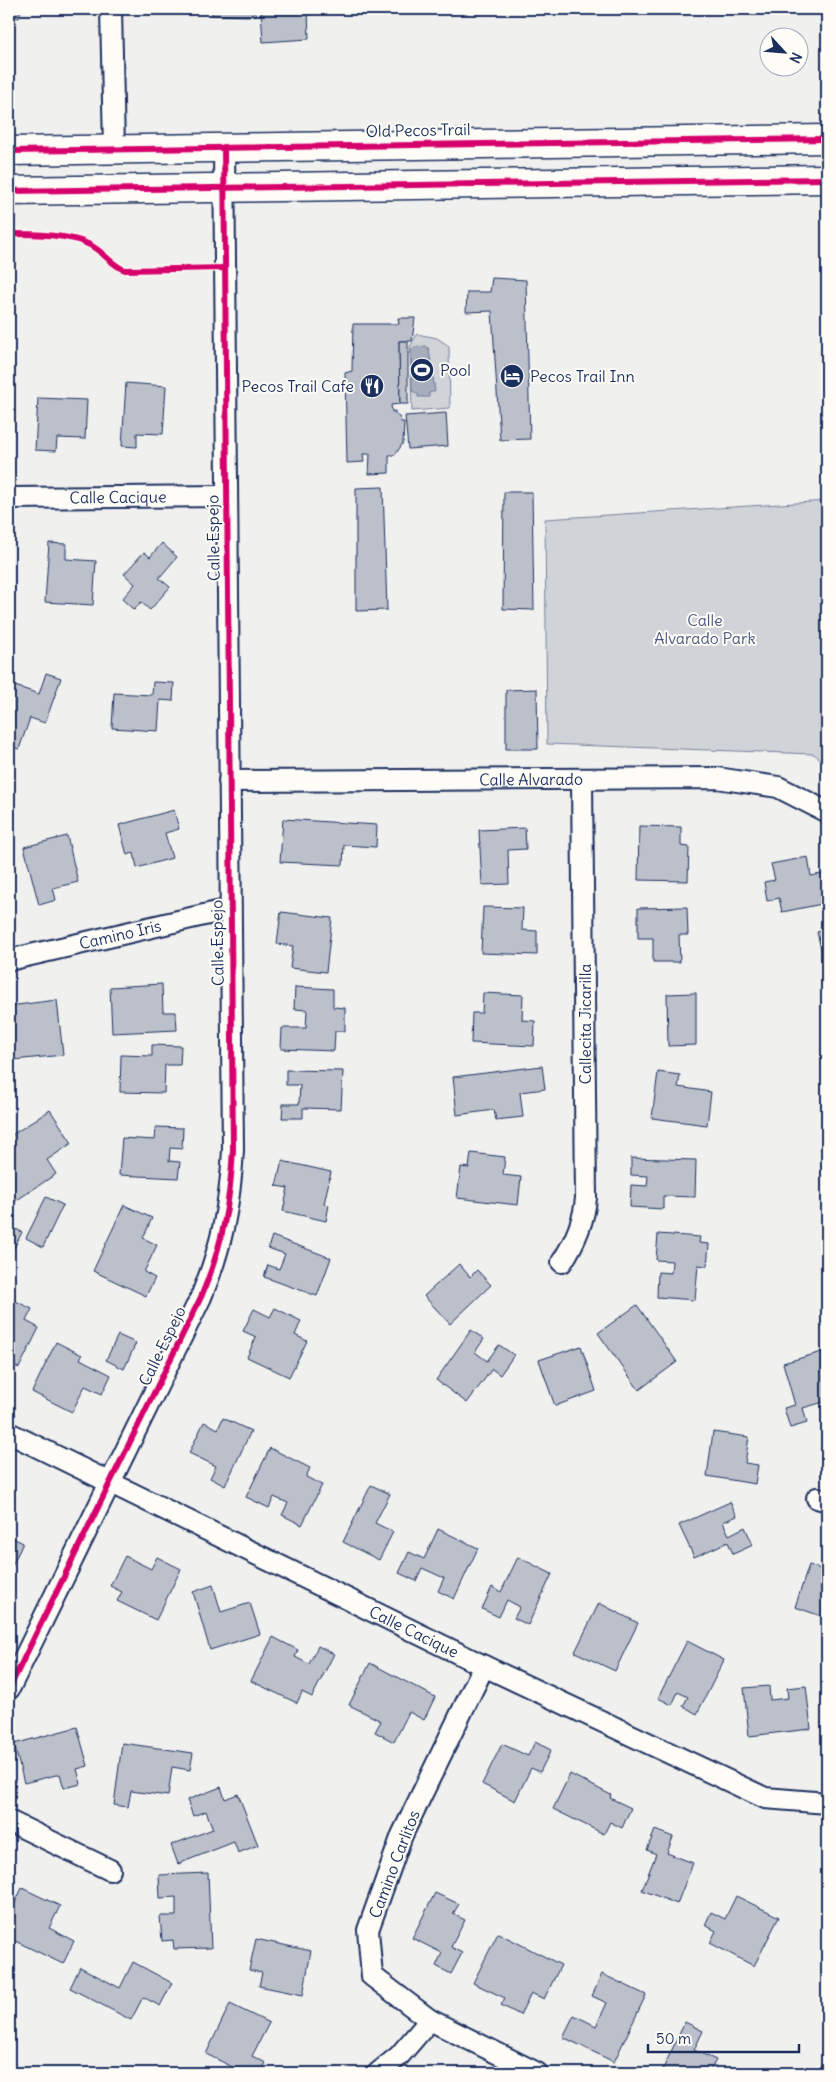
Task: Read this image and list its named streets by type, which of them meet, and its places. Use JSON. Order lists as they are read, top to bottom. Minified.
{"streets":{"main road":["Old Pecos Trail"],"street":["Calle Cacique","Calle Espejo","Calle Alvarado","Camino Iris","Callecita Jicarilla","Camino Carlitos"]},"crossings":[["Old Pecos Trail","Calle Espejo"],["Calle Cacique","Calle Espejo"],["Calle Cacique","Camino Carlitos"],["Calle Espejo","Calle Alvarado"],["Calle Espejo","Camino Iris"],["Calle Alvarado","Callecita Jicarilla"]],"parks":["Calle Alvarado Park"],"places":{"sports":["Pool"],"hotel":["Pecos Trail Inn"],"restaurant":["Pecos Trail Cafe"]},"scale_bar":"50 m","north":"bottom right"}
